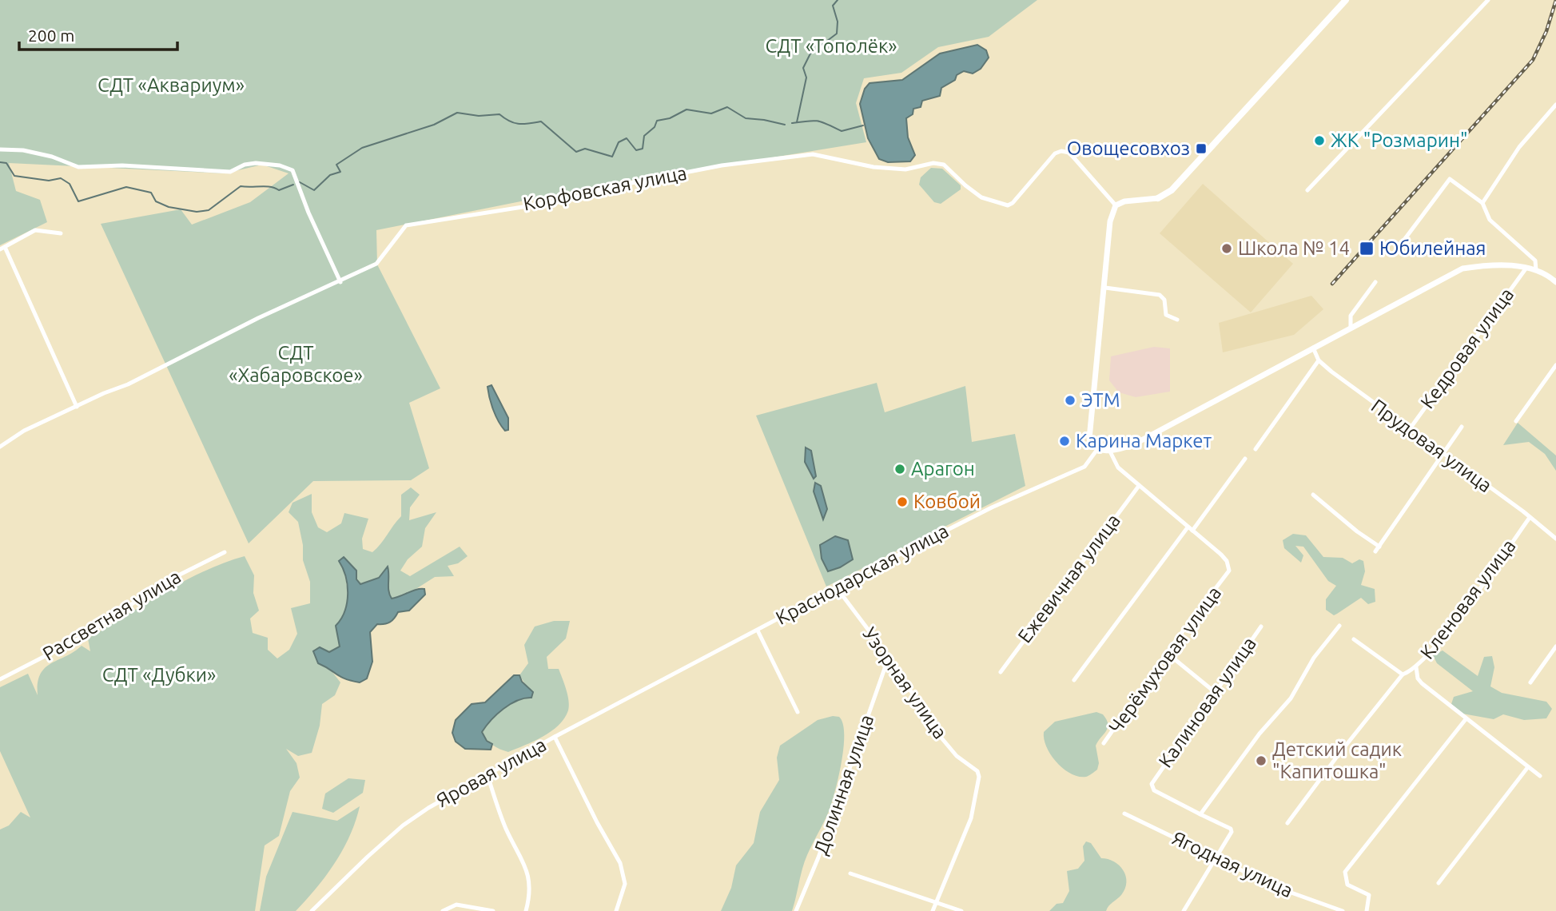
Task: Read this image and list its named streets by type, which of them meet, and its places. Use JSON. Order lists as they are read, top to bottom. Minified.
{"streets":{"street":["Корфовская улица","Кедровая улица","Прудовая улица","Краснодарская улица","Ежевичная улица","Кленовая улица","Рассветная улица","Черёмуховая улица","Узорная улица","Калиновая улица","Яровая улица","Долинная улица","Ягодная улица"]},"crossings":[["Кедровая улица","Прудовая улица"],["Прудовая улица","Кленовая улица"],["Краснодарская улица","Узорная улица"],["Краснодарская улица","Яровая улица"],["Узорная улица","Долинная улица"]],"parks":["СДТ «Тополёк»","СДТ «Аквариум»","СДТ «Хабаровское»","СДТ «Дубки»"],"places":{"other":["ЖК \"Розмарин\"","Школа № 14","ЭТМ","Карина Маркет","Арагон","Ковбой","Детский садик \"Капитошка\""],"transit":["Овощесовхоз","Юбилейная"]},"scale_bar":"200 m"}
